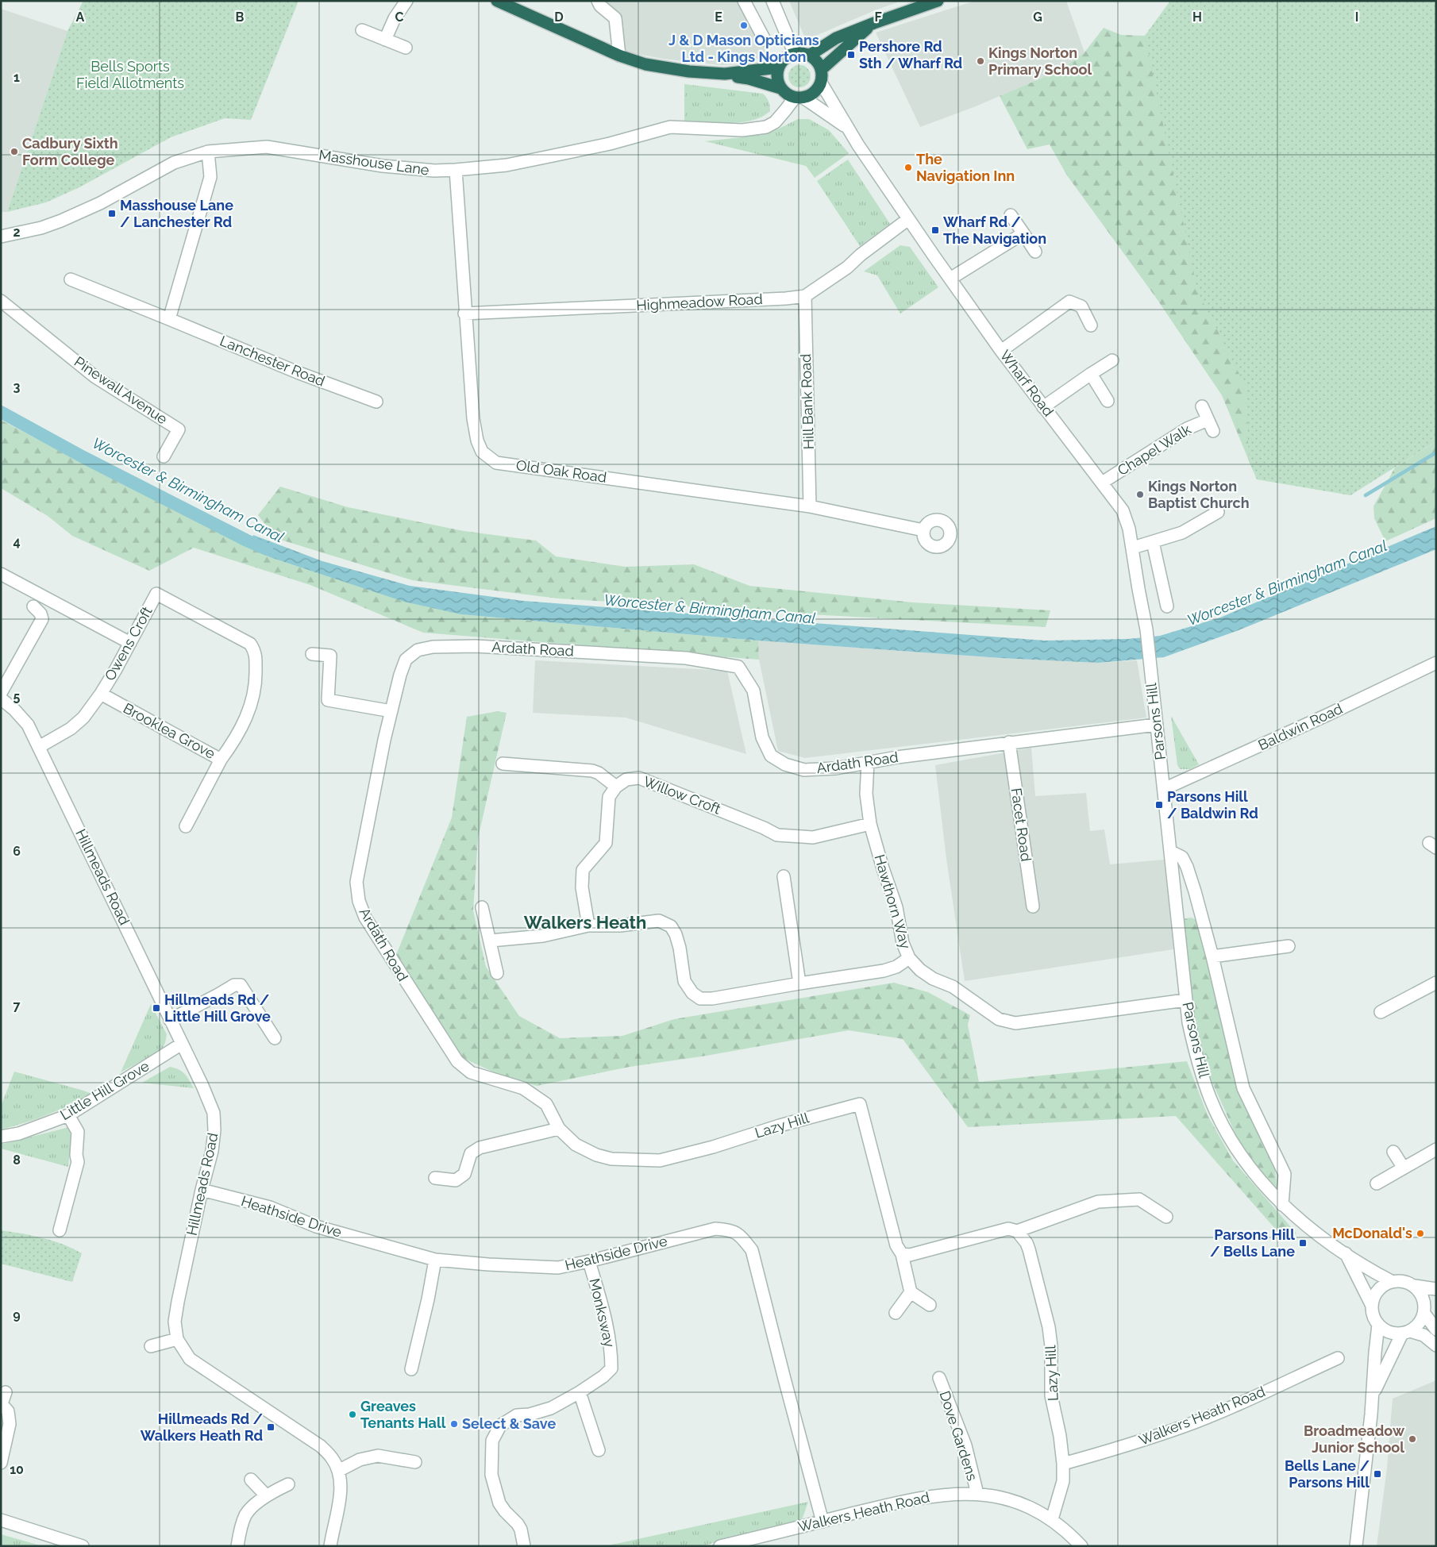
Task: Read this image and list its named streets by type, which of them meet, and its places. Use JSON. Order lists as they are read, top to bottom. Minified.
{"streets":{"street":["Masshouse Lane","Highmeadow Road","Lanchester Road","Wharf Road","Pinewall Avenue","Hill Bank Road","Chapel Walk","Old Oak Road","Owens Croft","Ardath Road","Parsons Hill","Baldwin Road","Brooklea Grove","Willow Croft","Facet Road","Hillmeads Road","Hawthorn Way","Little Hill Grove","Lazy Hill","Heathside Drive","Monksway","Walkers Heath Road","Dove Gardens"]},"crossings":[["Masshouse Lane","Wharf Road"],["Masshouse Lane","Old Oak Road"],["Highmeadow Road","Wharf Road"],["Highmeadow Road","Hill Bank Road"],["Highmeadow Road","Old Oak Road"],["Wharf Road","Chapel Walk"],["Wharf Road","Parsons Hill"],["Hill Bank Road","Old Oak Road"],["Owens Croft","Brooklea Grove"],["Owens Croft","Hillmeads Road"],["Ardath Road","Parsons Hill"],["Ardath Road","Facet Road"],["Ardath Road","Hawthorn Way"],["Ardath Road","Lazy Hill"],["Parsons Hill","Baldwin Road"],["Parsons Hill","Hawthorn Way"],["Willow Croft","Hawthorn Way"],["Hillmeads Road","Little Hill Grove"],["Hillmeads Road","Heathside Drive"],["Lazy Hill","Walkers Heath Road"],["Heathside Drive","Monksway"],["Heathside Drive","Walkers Heath Road"],["Walkers Heath Road","Dove Gardens"]],"districts":["Walkers Heath"],"water":["Worcester & Birmingham Canal"],"parks":["Bells Sports Field Allotments"],"places":{"other":["J & D Mason Opticians Ltd - Kings Norton","Kings Norton Primary School","Cadbury Sixth Form College","The Navigation Inn","Kings Norton Baptist Church","McDonald's","Greaves Tenants Hall","Select & Save","Broadmeadow Junior School"],"transit":["Pershore Rd Sth / Wharf Rd","Masshouse Lane / Lanchester Rd","Wharf Rd / The Navigation","Parsons Hill / Baldwin Rd","Hillmeads Rd / Little Hill Grove","Parsons Hill / Bells Lane","Hillmeads Rd / Walkers Heath Rd","Bells Lane / Parsons Hill"]},"grid":{"columns":["A","B","C","D","E","F","G","H","I"],"rows":["1","2","3","4","5","6","7","8","9","10"]}}
